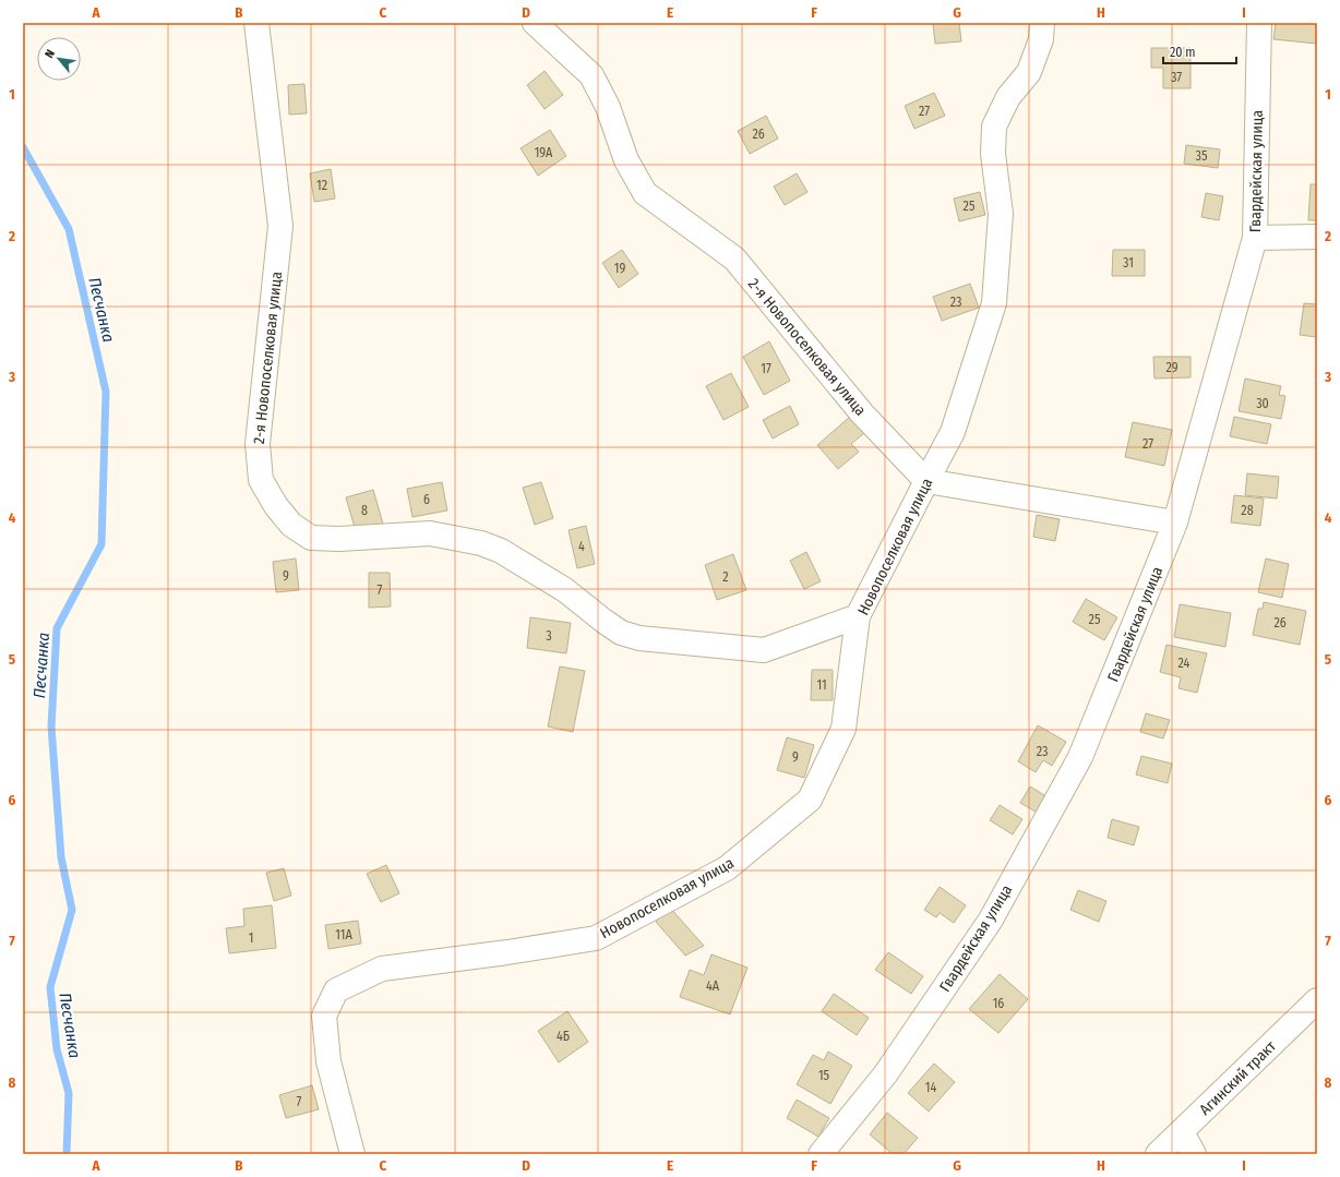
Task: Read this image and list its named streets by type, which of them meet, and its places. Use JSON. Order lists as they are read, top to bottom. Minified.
{"streets":{"main road":["Гвардейская улица","2-я Новопоселковая улица","Новопоселковая улица","Агинский тракт"]},"crossings":[["2-я Новопоселковая улица","Новопоселковая улица"]],"water":["Песчанка"],"house_numbers":["37","27","26","19А","35","12","25","31","19","23","29","17","30","27","6","8","28","4","9","2","7","25","26","3","24","11","23","9","11А","1","4А","16","4Б","15","14","7"],"scale_bar":"20 m","north":"top left","grid":{"columns":["A","B","C","D","E","F","G","H","I"],"rows":["1","2","3","4","5","6","7","8"]}}
